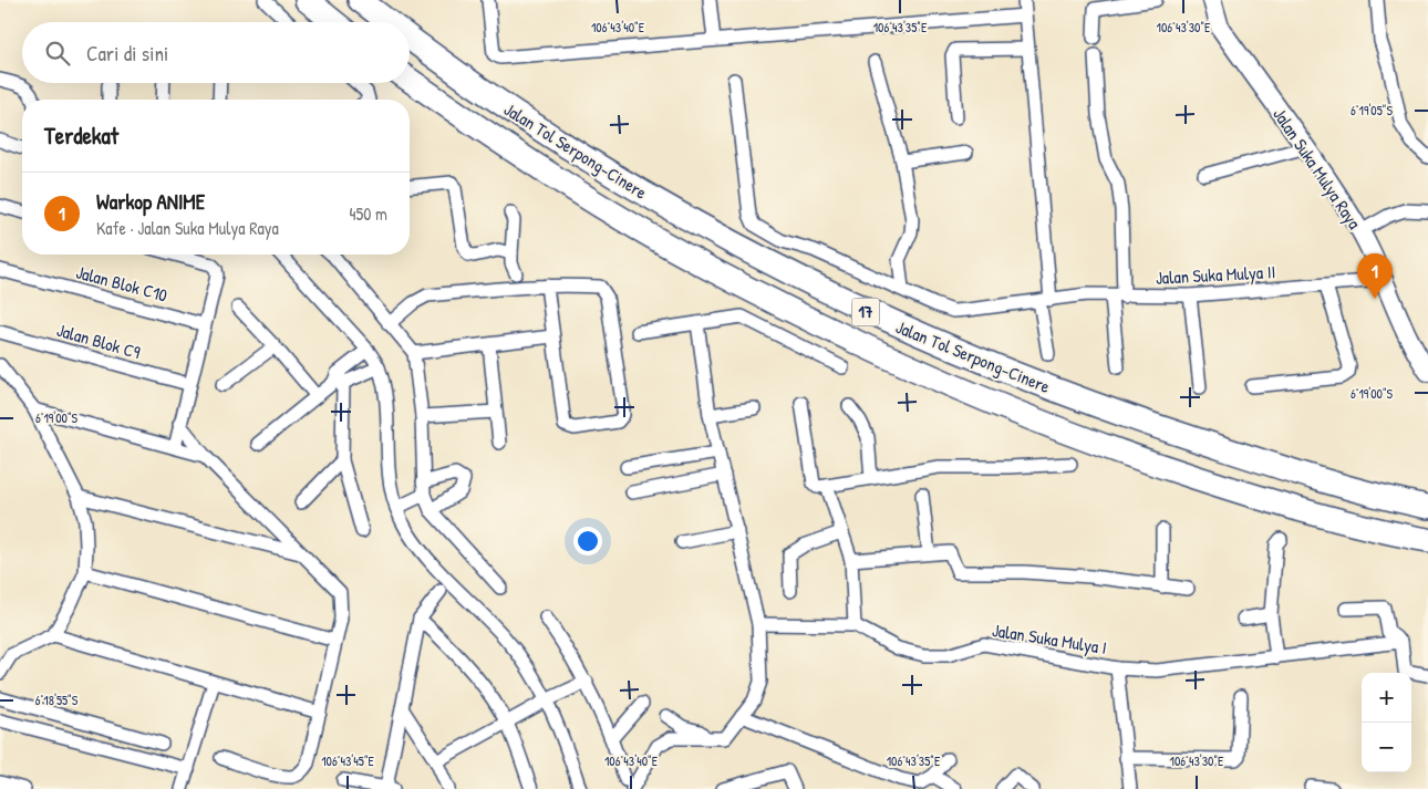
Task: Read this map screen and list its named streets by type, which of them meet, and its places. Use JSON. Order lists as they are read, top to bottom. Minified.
{"streets":{"highway":["Jalan Tol Serpong–Cinere","17"],"street":["Jalan Suka Mulya Raya","Jalan Suka Mulya II","Jalan Blok C10","Jalan Blok C9","Jalan Suka Mulya I"]},"crossings":[["Jalan Suka Mulya Raya","Jalan Suka Mulya II"]],"page":{"search":"Cari di sini","heading":"Terdekat","list":[{"mark":"1","name":"Warkop ANIME","note":"Kafe · Jalan Suka Mulya Raya","value":"450 m"}],"pins":"1","map_buttons":["+","−"]},"coordinates":["106°43'40\"E","106°43'35\"E","106°43'30\"E","6°19'05\"S","6°19'00\"S","6°18'55\"S","106°43'45\"E"]}
